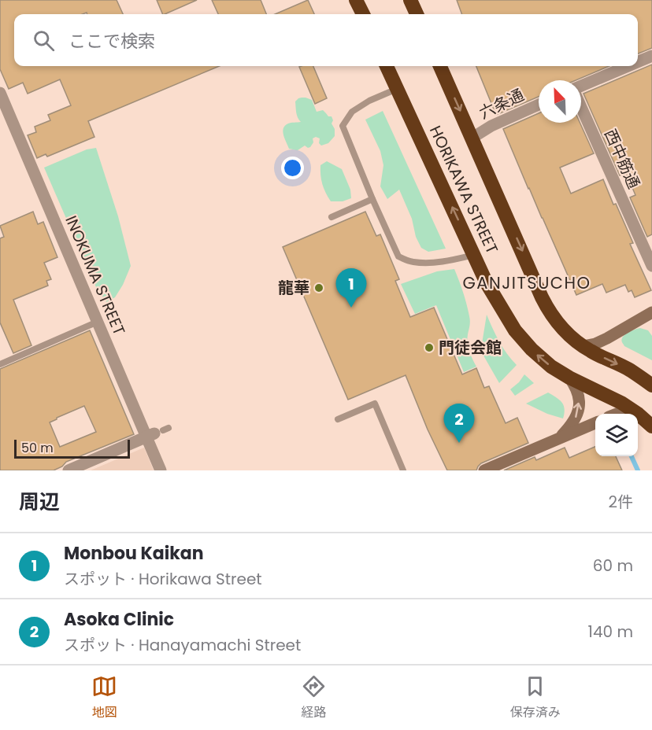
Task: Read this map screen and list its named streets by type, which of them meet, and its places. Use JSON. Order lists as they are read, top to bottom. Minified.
{"streets":{"highway":["HORIKAWA STREET"],"street":["六条通","西中筋通","INOKUMA STREET"]},"crossings":[["六条通","HORIKAWA STREET"]],"districts":["GANJITSUCHO"],"places":["龍華","門徒会館"],"scale_bar":"50 m","north":"top left","page":{"search":"ここで検索","pins":["1","2"],"scale":"50 m","heading":["周辺","2件"],"list":[{"mark":"1","name":"Monbou Kaikan","note":"スポット · Horikawa Street","value":"60 m"},{"mark":"2","name":"Asoka Clinic","note":"スポット · Hanayamachi Street","value":"140 m"}],"nav":["地図","経路","保存済み"]}}
